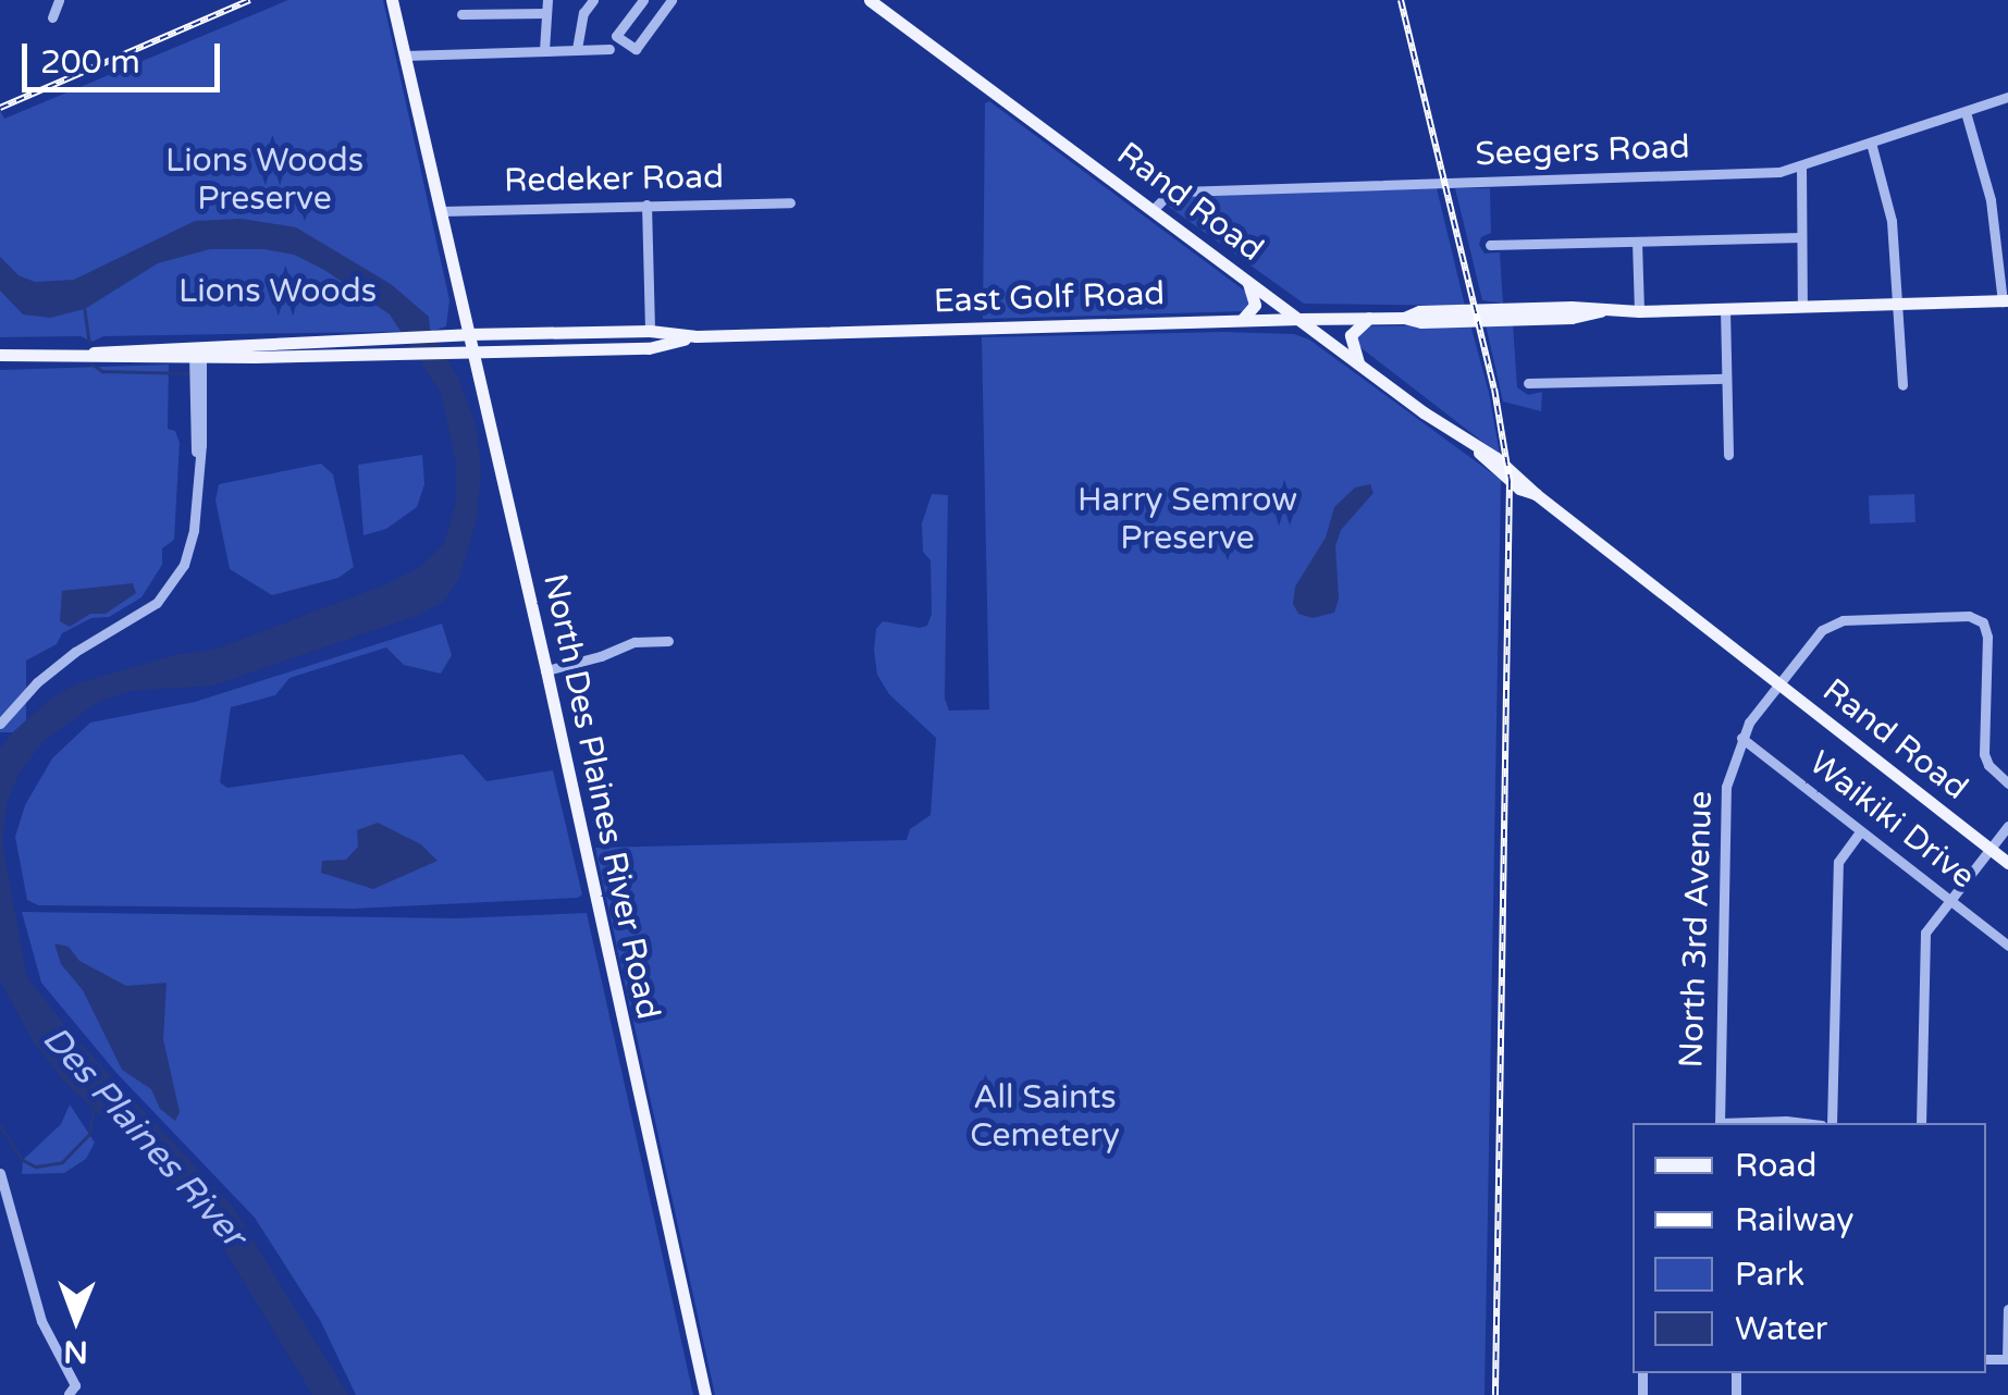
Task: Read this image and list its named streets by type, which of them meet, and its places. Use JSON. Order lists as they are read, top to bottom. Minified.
{"streets":{"main road":["Rand Road","East Golf Road","North Des Plaines River Road"],"street":["Seegers Road","Redeker Road","Waikiki Drive","North 3rd Avenue"]},"crossings":[["Seegers Road","Rand Road"],["Redeker Road","North Des Plaines River Road"],["Rand Road","East Golf Road"],["Rand Road","North 3rd Avenue"],["East Golf Road","North Des Plaines River Road"],["Waikiki Drive","North 3rd Avenue"]],"water":["Des Plaines River"],"parks":["Lions Woods Preserve","Lions Woods","Harry Semrow Preserve","All Saints Cemetery"],"legend":["Road","Railway","Park","Water"],"scale_bar":"200 m","north":"bottom"}
